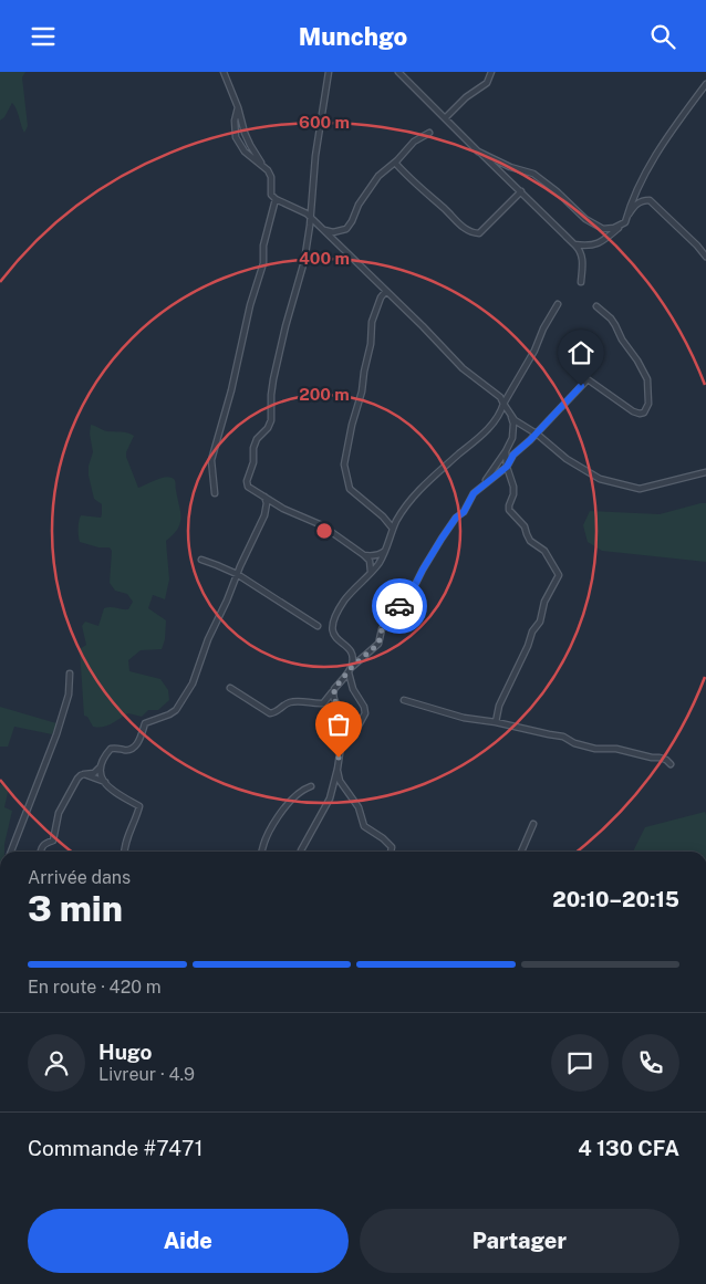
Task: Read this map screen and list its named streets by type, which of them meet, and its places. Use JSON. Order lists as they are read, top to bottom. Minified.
{"page":{"header":"Munchgo","heading":["3 min","Arrivée dans","20:10–20:15"],"panel":["Hugo","Livreur · 4.9","Commande #7471","4 130 CFA"],"bar":"En route · 420 m","buttons":["Aide","Partager"]},"rings":["600 m","400 m","200 m"]}
